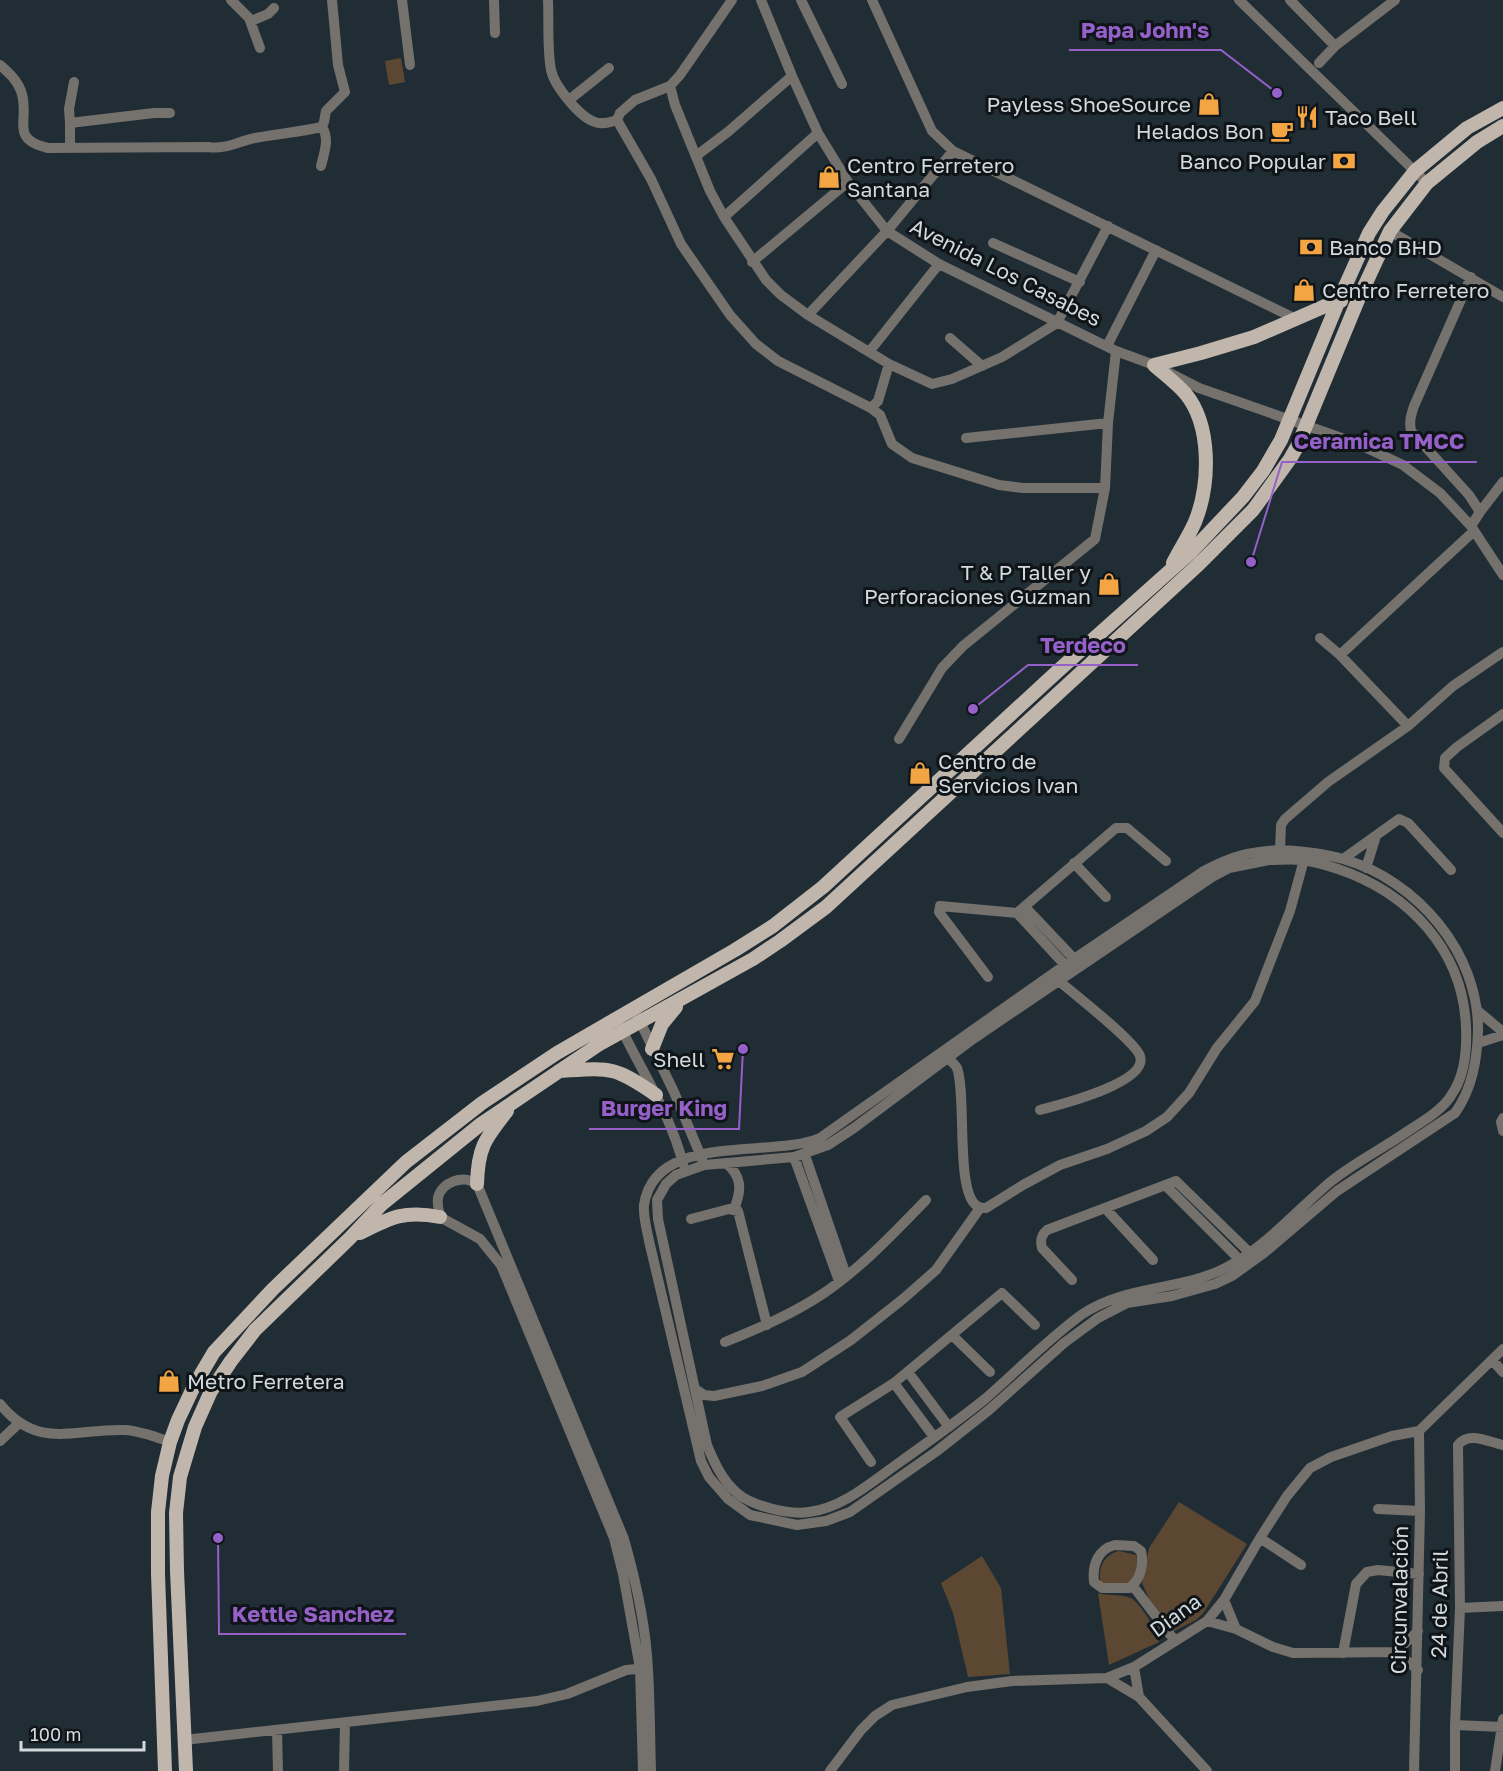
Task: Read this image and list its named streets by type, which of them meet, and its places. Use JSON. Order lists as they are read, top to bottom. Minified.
{"streets":{"street":["Avenida Los Casabes","Circunvalación","24 de Abril","Diana"]},"crossings":[["Circunvalación","Diana"]],"places":{"other":["Papa John's","Ceramica TMCC","Terdeco","Burger King","Kettle Sanchez"],"shop":["Payless ShoeSource","Centro Ferretero Santana","Centro Ferretero","T & P Taller y Perforaciones Guzman","Centro de Servicios Ivan","Metro Ferretera"],"restaurant":["Taco Bell"],"cafe":["Helados Bon"],"bank":["Banco Popular","Banco BHD"],"supermarket":["Shell"]},"scale_bar":"100 m"}
